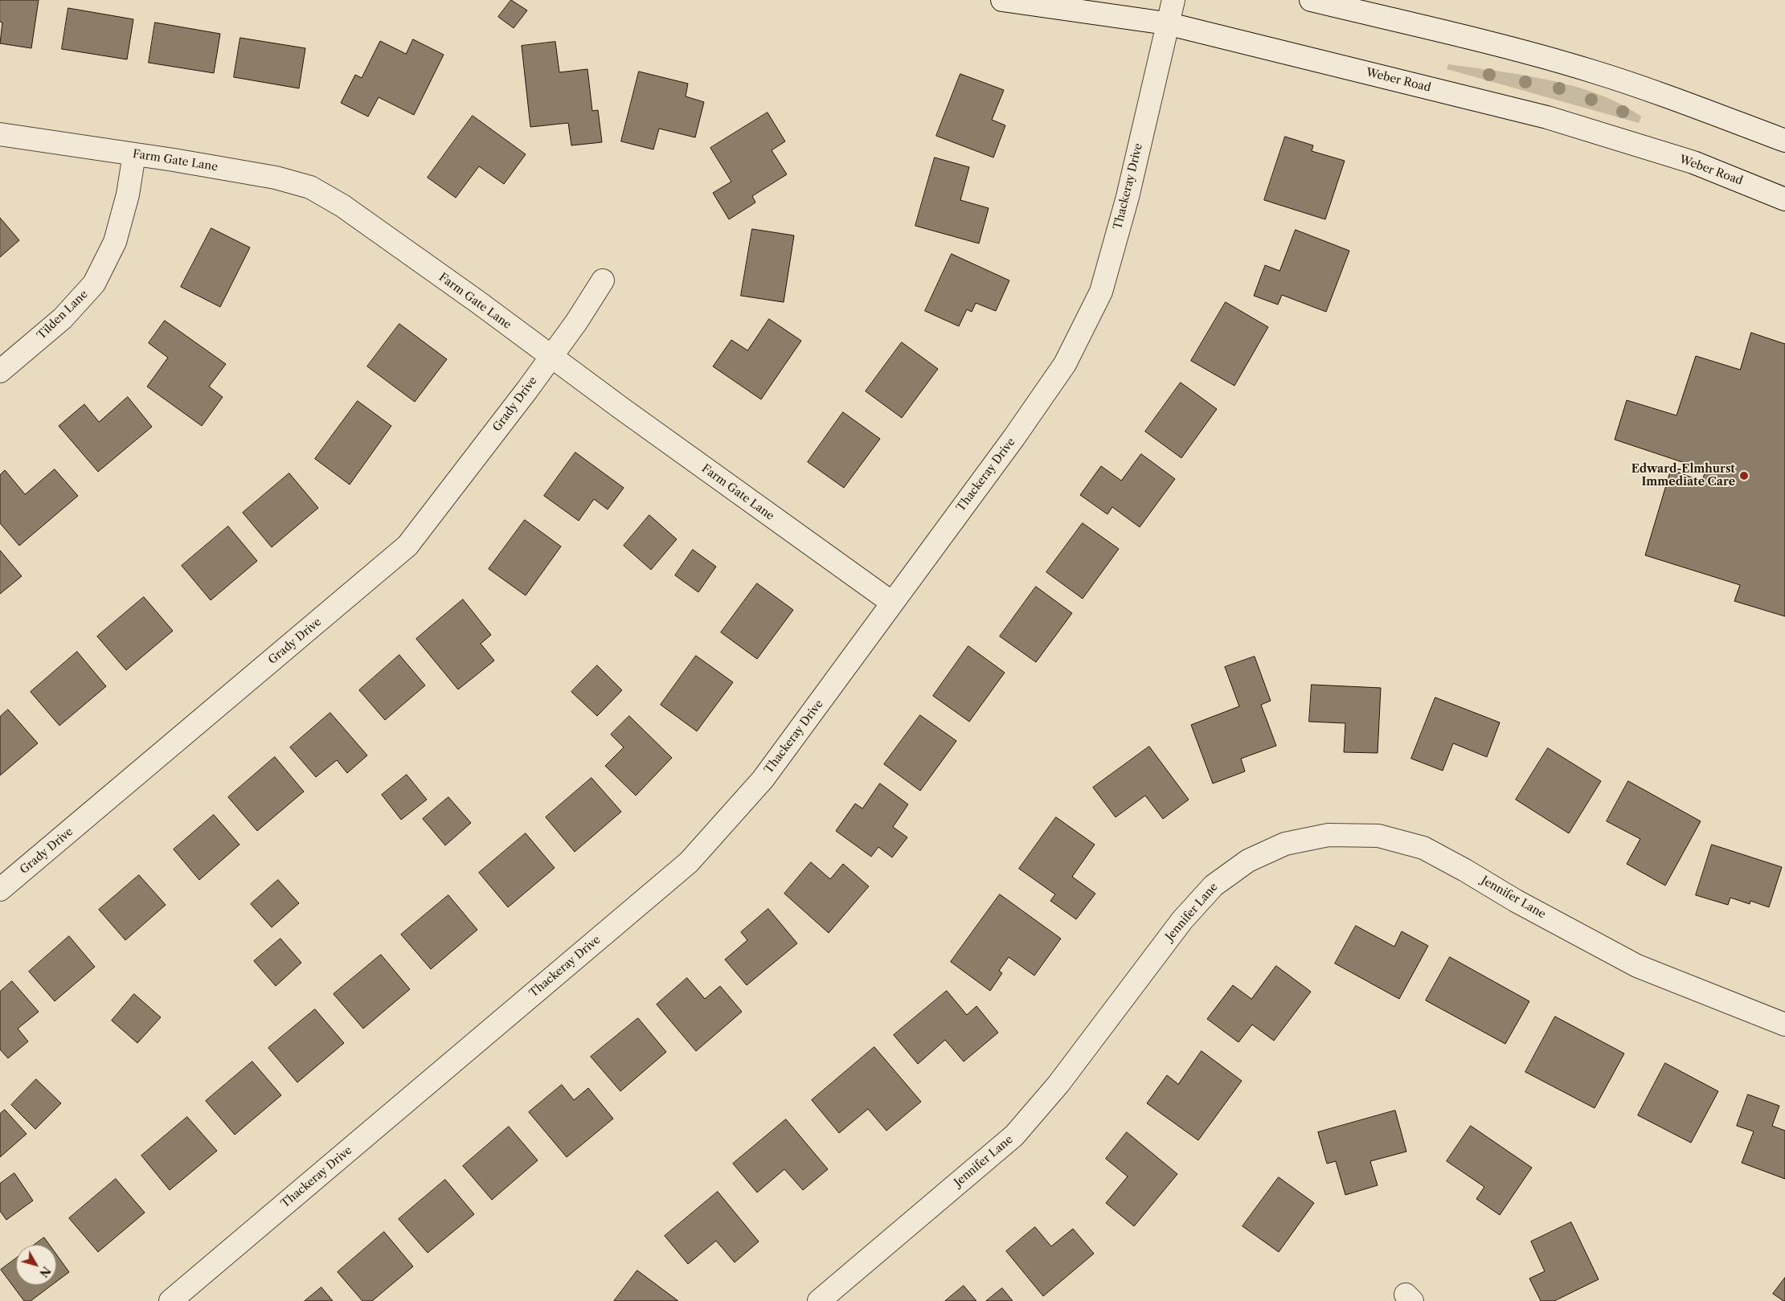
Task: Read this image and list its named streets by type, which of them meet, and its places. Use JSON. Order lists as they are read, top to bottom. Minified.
{"streets":{"street":["Weber Road","Farm Gate Lane","Thackeray Drive","Tilden Lane","Grady Drive","Jennifer Lane"]},"crossings":[["Weber Road","Thackeray Drive"],["Farm Gate Lane","Thackeray Drive"],["Farm Gate Lane","Tilden Lane"],["Farm Gate Lane","Grady Drive"]],"places":["Edward-Elmhurst Immediate Care"],"north":"bottom right"}
